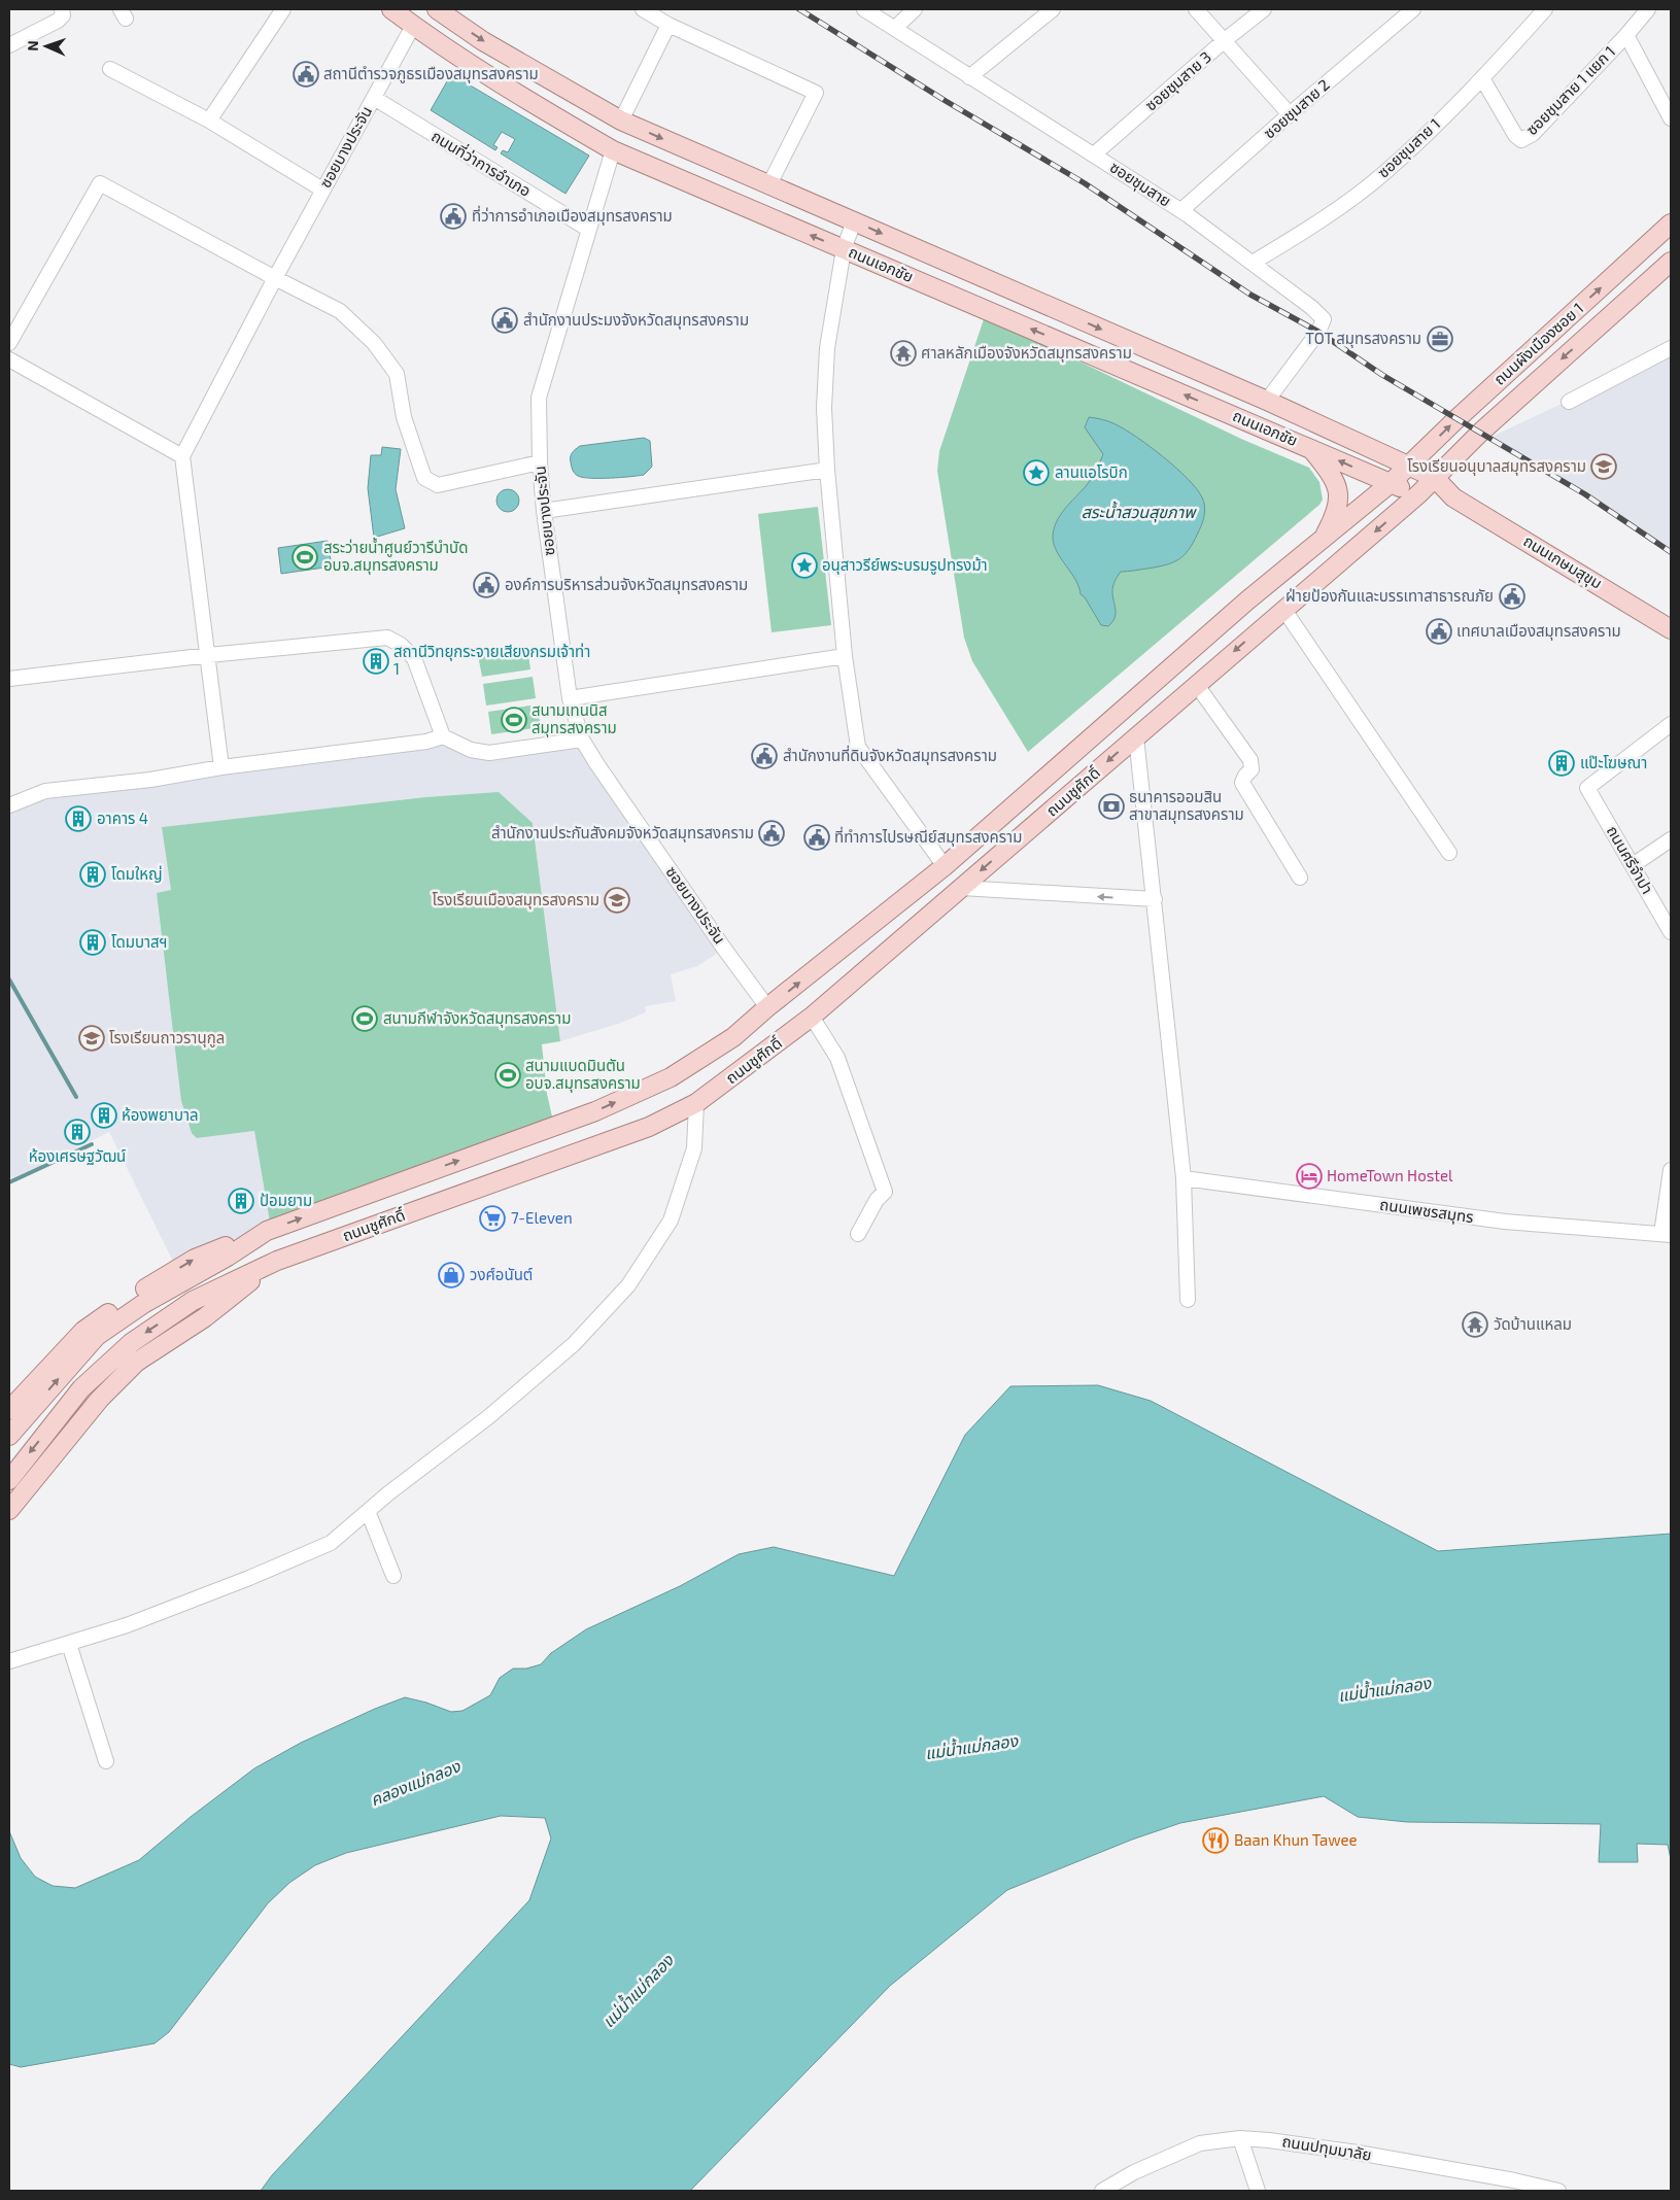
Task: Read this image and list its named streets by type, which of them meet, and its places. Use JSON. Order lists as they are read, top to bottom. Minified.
{"streets":{"main road":["ถนนเอกชัย","ถนนผังเมืองซอย 1","ถนนเกษมสุขุม","ถนนชูศักดิ์"],"street":["ซอยชุมสาย 3","ซอยชุมสาย 1 แยก 1","ซอยชุมสาย 2","ซอยบางประจัน","ซอยชุมสาย 1","ถนนที่ว่าการอำเภอ","ซอยชุมสาย","ถนนศรีจำปา","ถนนเพชรสมุทร","ถนนปทุมมาลัย"]},"crossings":[["ซอยชุมสาย 3","ซอยชุมสาย"],["ซอยชุมสาย 1 แยก 1","ซอยชุมสาย 1"],["ซอยชุมสาย 2","ซอยชุมสาย"],["ซอยบางประจัน","ถนนที่ว่าการอำเภอ"],["ซอยบางประจัน","ถนนเอกชัย"],["ซอยบางประจัน","ถนนชูศักดิ์"],["ซอยชุมสาย 1","ซอยชุมสาย"],["ซอยชุมสาย","ถนนเอกชัย"],["ถนนเอกชัย","ถนนผังเมืองซอย 1"],["ถนนเอกชัย","ถนนเกษมสุขุม"],["ถนนเอกชัย","ถนนชูศักดิ์"],["ถนนผังเมืองซอย 1","ถนนเกษมสุขุม"],["ถนนผังเมืองซอย 1","ถนนชูศักดิ์"],["ถนนเกษมสุขุม","ถนนชูศักดิ์"]],"water":["สระน้ำสวนสุขภาพ","แม่น้ำแม่กลอง","คลองแม่กลอง"],"places":{"public building":["สถานีตำรวจภูธรเมืองสมุทรสงคราม","ที่ว่าการอำเภอเมืองสมุทรสงคราม","สำนักงานประมงจังหวัดสมุทรสงคราม","องค์การบริหารส่วนจังหวัดสมุทรสงคราม","ฝ่ายป้องกันและบรรเทาสาธารณภัย","เทศบาลเมืองสมุทรสงคราม","สำนักงานที่ดินจังหวัดสมุทรสงคราม","สำนักงานประกันสังคมจังหวัดสมุทรสงคราม","ที่ทำการไปรษณีย์สมุทรสงคราม"],"office":["TOT สมุทรสงคราม"],"temple":["ศาลหลักเมืองจังหวัดสมุทรสงคราม","วัดบ้านแหลม"],"school or university":["โรงเรียนอนุบาลสมุทรสงคราม","โรงเรียนเมืองสมุทรสงคราม","โรงเรียนถาวรานุกูล"],"place":["ลานแอโรบิก","อนุสาวรีย์พระบรมรูปทรงม้า"],"sports":["สระว่ายน้ำศูนย์วารีบำบัด อบจ.สมุทรสงคราม","สนามเทนนิส สมุทรสงคราม","สนามกีฬาจังหวัดสมุทรสงคราม","สนามแบดมินตัน อบจ.สมุทรสงคราม"],"building":["สถานีวิทยุกระจายเสียงกรมเจ้าท่า 1","แป๊ะโฆษณา","อาคาร 4","โดมใหญ่","โดมบาสฯ","ห้องพยาบาล","ห้องเศรษฐวัฒน์","ป้อมยาม"],"bank":["ธนาคารออมสิน สาขาสมุทรสงคราม"],"hotel":["HomeTown Hostel"],"supermarket":["7-Eleven"],"shop":["วงศ์อนันต์"],"restaurant":["Baan Khun Tawee"]},"north":"left"}
